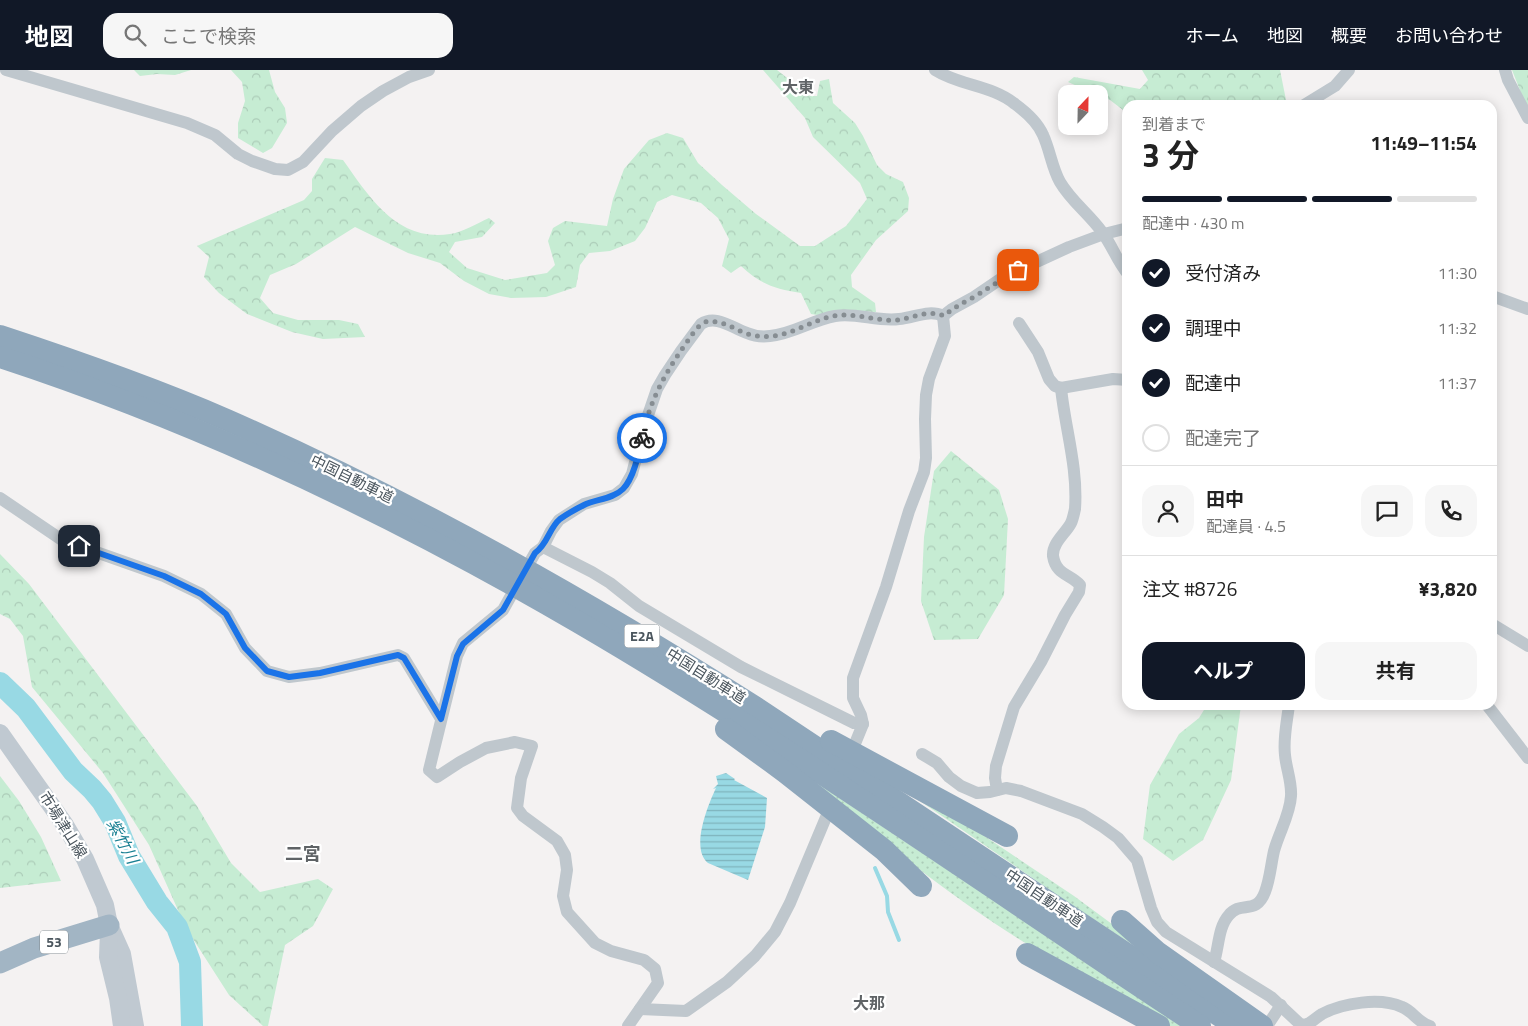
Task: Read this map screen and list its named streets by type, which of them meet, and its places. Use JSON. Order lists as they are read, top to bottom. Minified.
{"streets":{"highway":["中国自動車道","E2A","53"],"main road":["市場津山線"]},"crossings":[["市場津山線","53"]],"districts":["大東","二宮","大那"],"water":["紫竹川"],"north":"top","page":{"header":"地図","search":"ここで検索","nav":["ホーム","地図","概要","お問い合わせ"],"heading":["3 分","到着まで","11:49–11:54"],"panel":["田中","配達員 · 4.5","注文 #8726","¥3,820"],"bar":"配達中 · 430 m","list":[["受付済み","11:30"],["調理中","11:32"],["配達中","11:37"],"配達完了"],"buttons":["ヘルプ","共有"]}}
